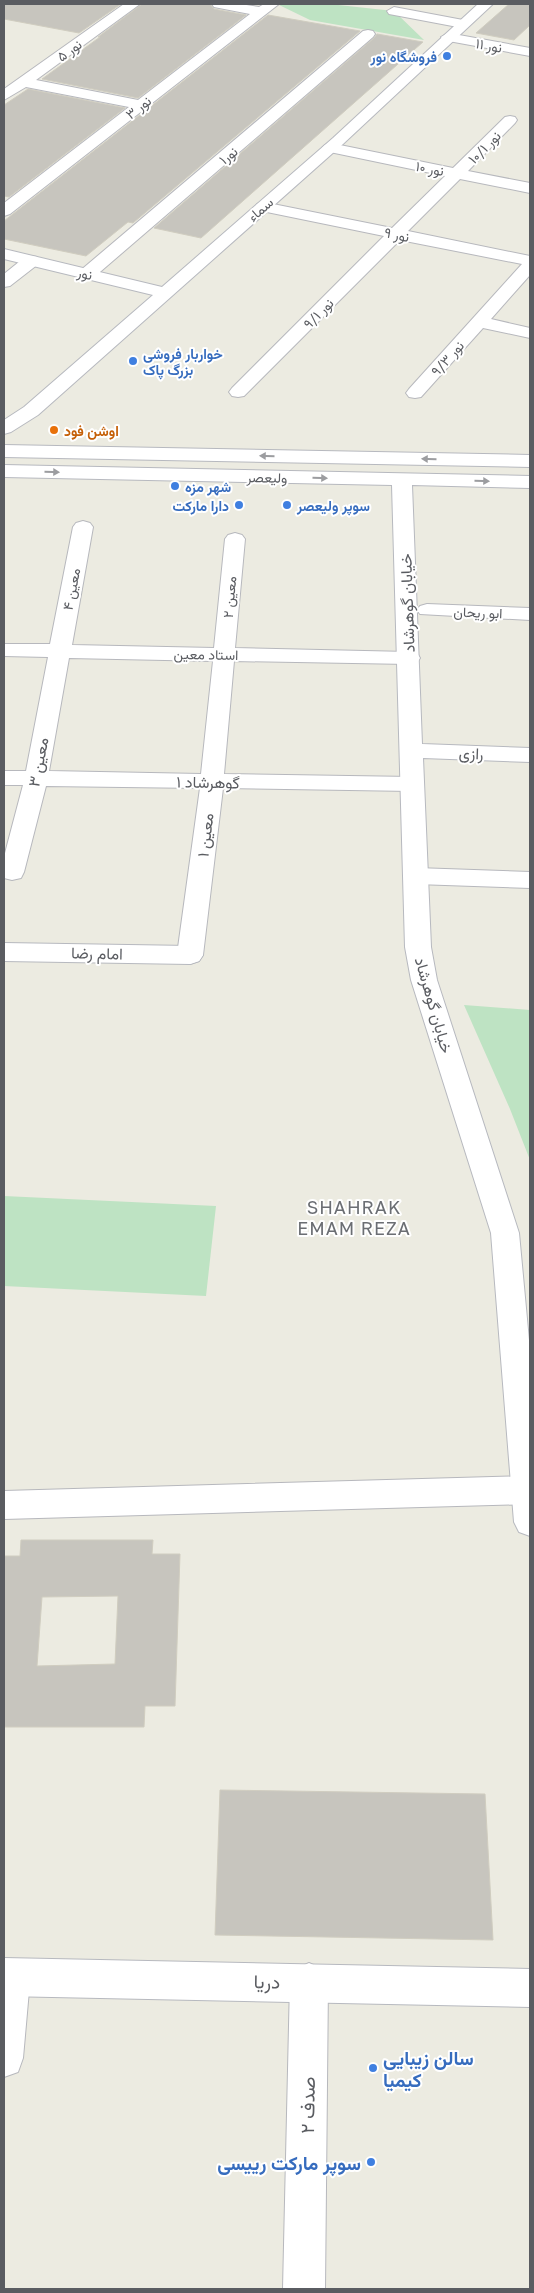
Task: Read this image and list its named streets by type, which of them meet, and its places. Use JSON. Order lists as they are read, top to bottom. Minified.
{"streets":{"street":["نور ۱۱","نور ۵","نور ۳","نور ۱۰/۱","نور۱","نور ۱۰","سماء","نور ۹","نور","نور ۹/۱","نور ۹/۳","ولیعصر","معین ۴","معین ۲","خیابان گوهرشاد","ابو ریحان","استاد معین","رازی","معین ۳","گوهرشاد ۱","معین ۱","امام رضا","دریا","صدف ۲"]},"crossings":[["نور ۱۱","سماء"],["نور ۱۰/۱","نور ۱۰"],["نور ۱۰/۱","نور ۹"],["نور ۱۰/۱","نور ۹/۱"],["نور۱","نور"],["نور ۱۰","سماء"],["سماء","نور ۹"],["سماء","نور"],["نور ۹","نور ۹/۱"],["ولیعصر","خیابان گوهرشاد"],["معین ۴","استاد معین"],["معین ۴","معین ۳"],["معین ۲","استاد معین"],["معین ۲","معین ۱"],["خیابان گوهرشاد","استاد معین"],["خیابان گوهرشاد","رازی"],["خیابان گوهرشاد","گوهرشاد ۱"],["استاد معین","معین ۳"],["استاد معین","معین ۱"],["معین ۳","گوهرشاد ۱"],["گوهرشاد ۱","معین ۱"],["معین ۱","امام رضا"],["دریا","صدف ۲"]],"districts":["SHAHRAK EMAM REZA"],"places":["فروشگاه نور","خواربار فروشی بزرگ پاک","اوشن فود","شهر مزه","دارا مارکت","سوپر ولیعصر","سالن زیبایی کیمیا","سوپر مارکت رییسی"]}
